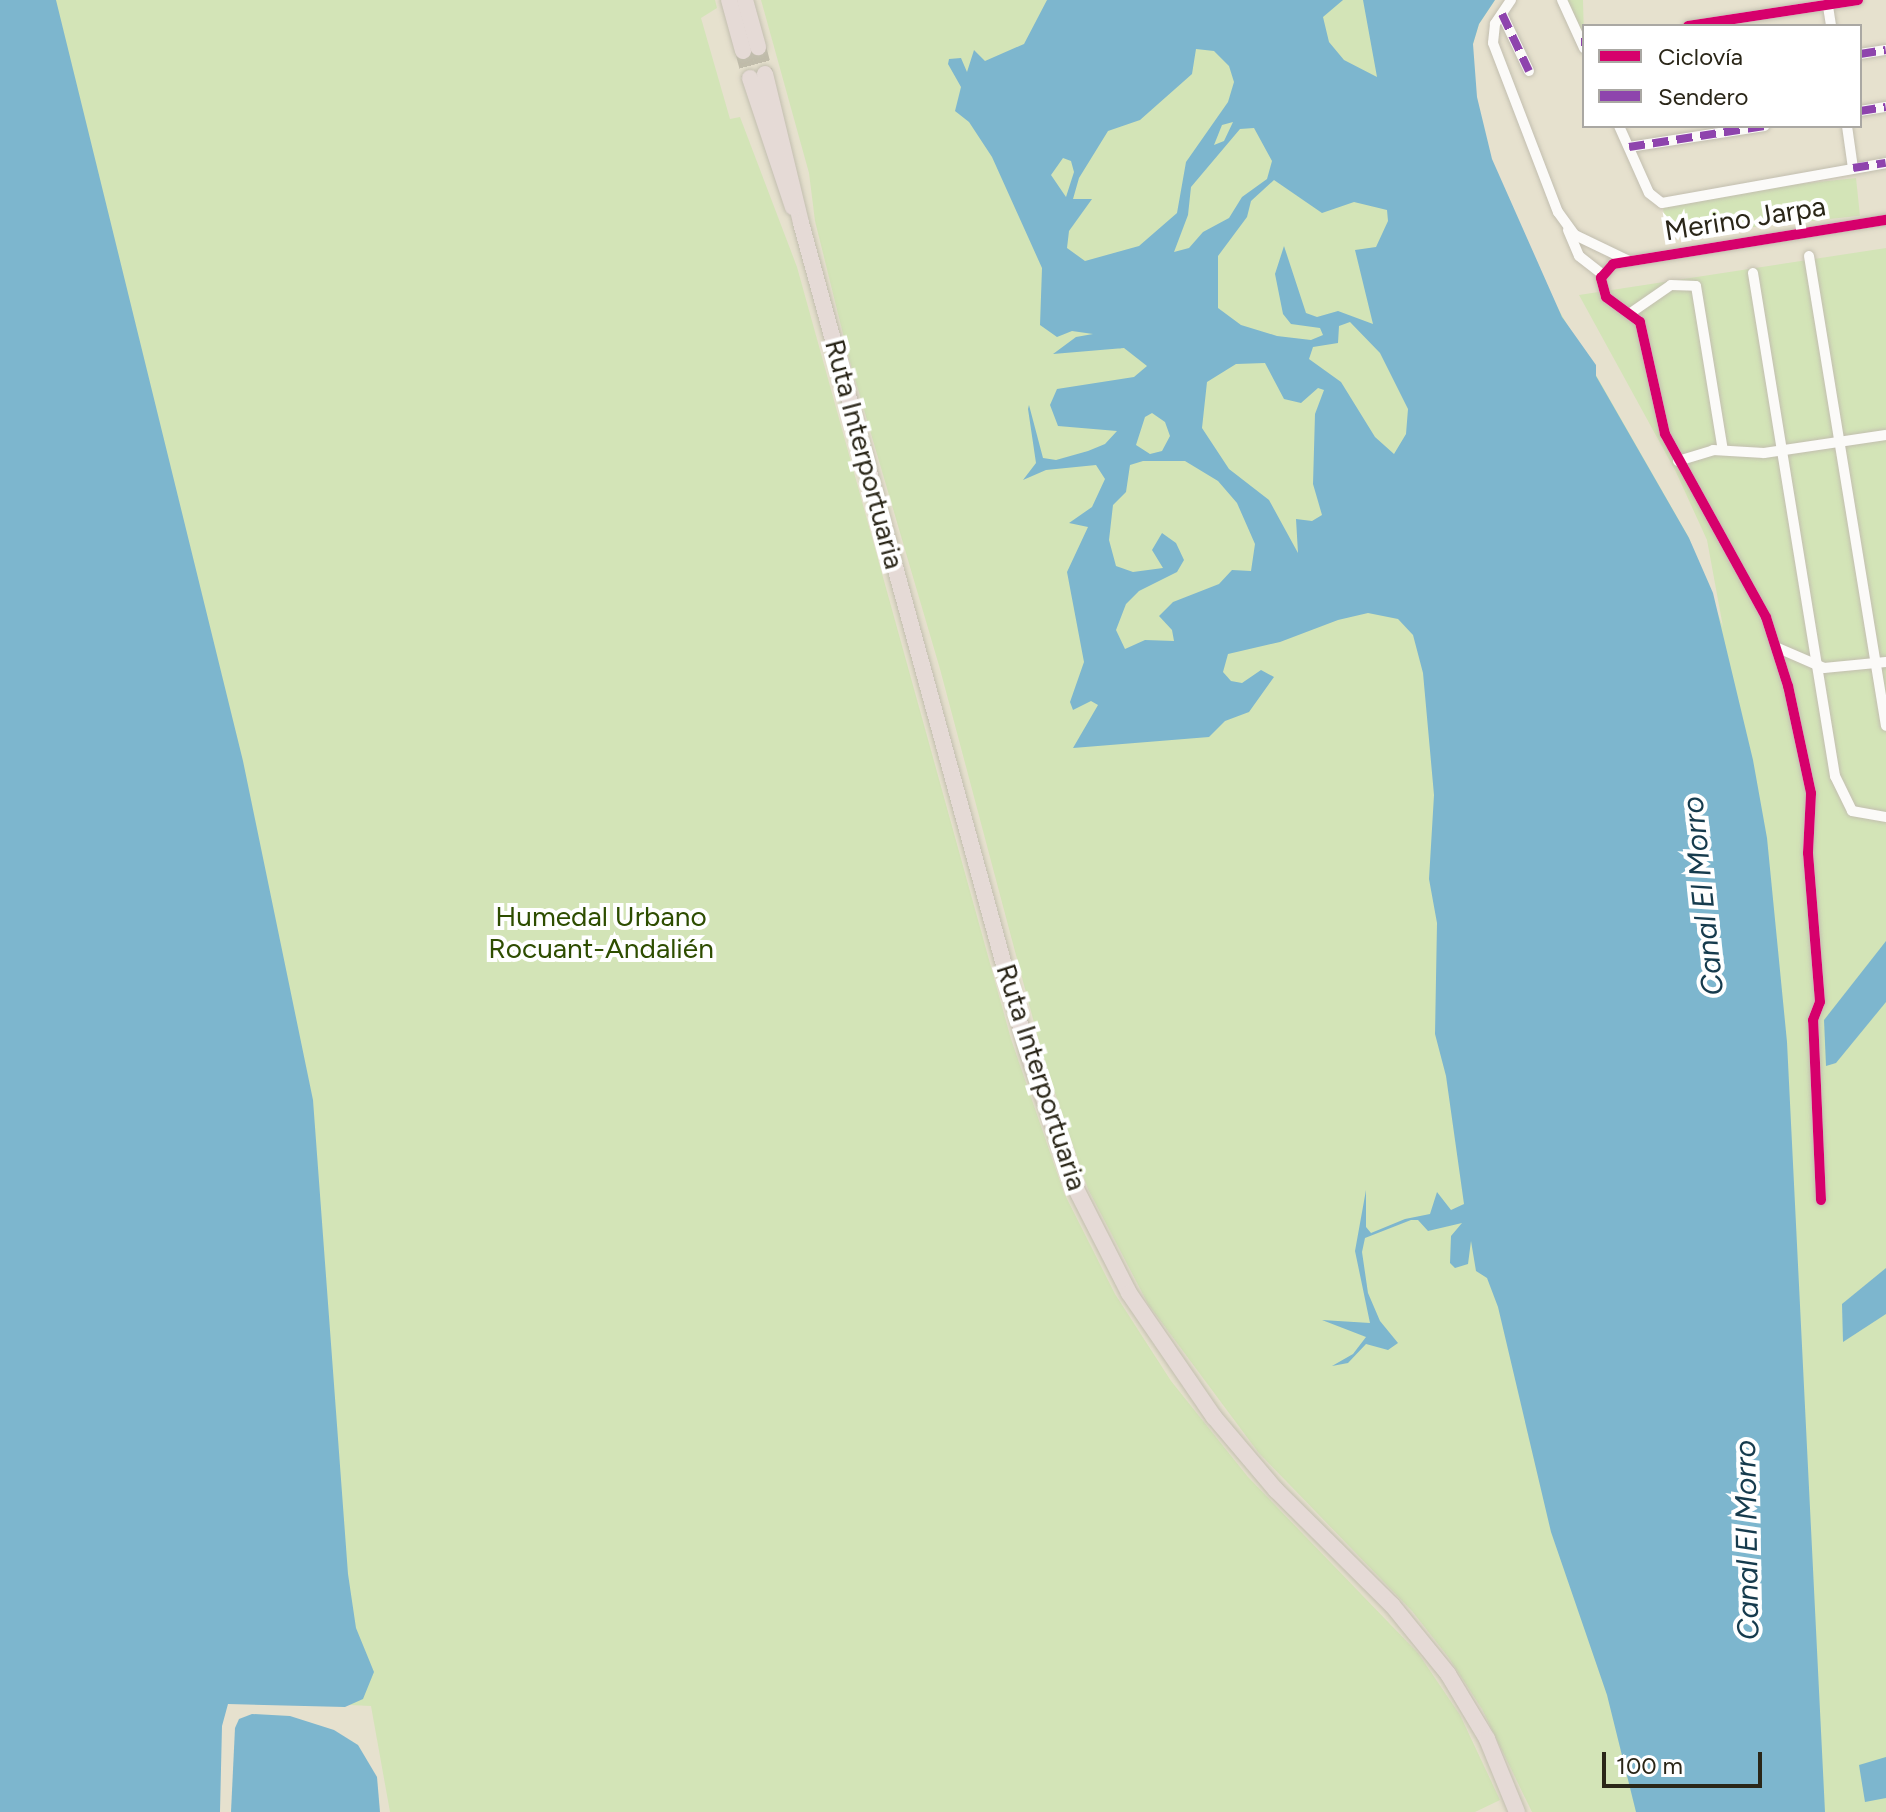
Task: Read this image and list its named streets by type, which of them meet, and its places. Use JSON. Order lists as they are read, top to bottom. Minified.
{"streets":{"highway":["Ruta Interportuaria"],"street":["Merino Jarpa"]},"water":["Canal El Morro"],"parks":["Humedal Urbano Rocuant-Andalién"],"legend":["Ciclovía","Sendero"],"scale_bar":"100 m"}
